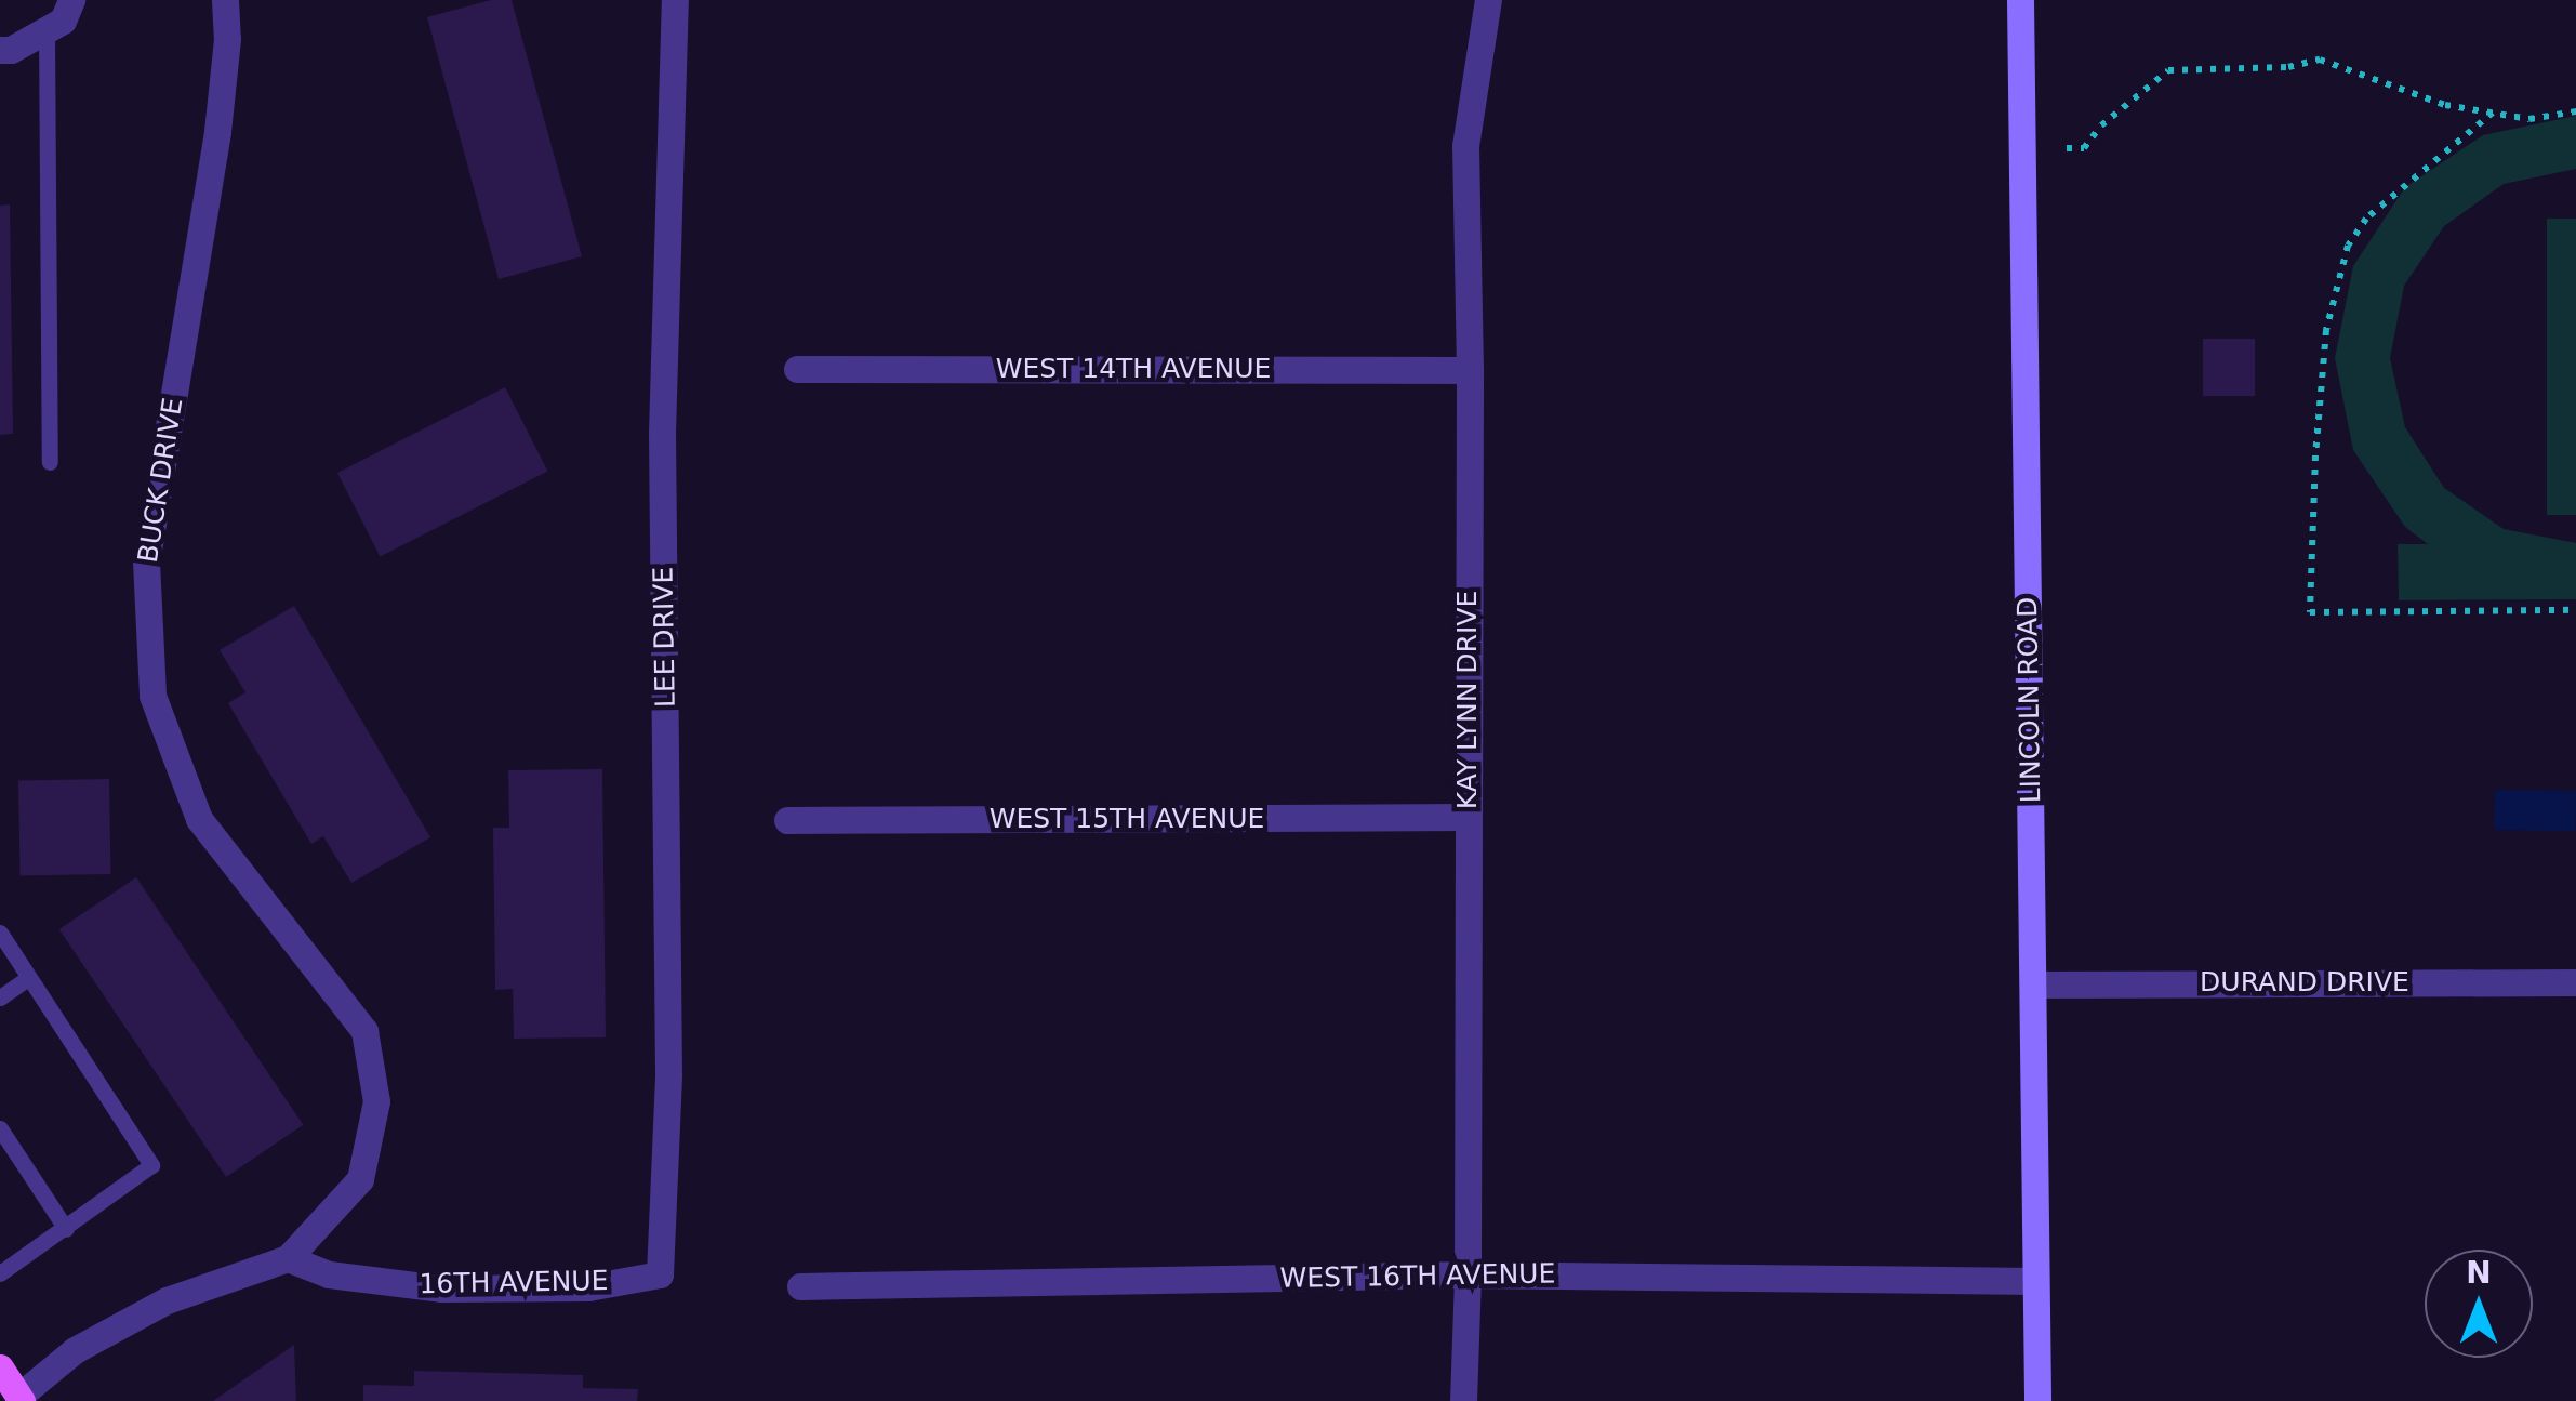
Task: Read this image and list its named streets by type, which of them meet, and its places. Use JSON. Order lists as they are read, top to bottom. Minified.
{"streets":{"main road":["LINCOLN ROAD"],"street":["WEST 14TH AVENUE","BUCK DRIVE","LEE DRIVE","KAY LYNN DRIVE","WEST 15TH AVENUE","DURAND DRIVE","WEST 16TH AVENUE","16TH AVENUE"]},"crossings":[["WEST 14TH AVENUE","KAY LYNN DRIVE"],["BUCK DRIVE","16TH AVENUE"],["LEE DRIVE","16TH AVENUE"],["KAY LYNN DRIVE","WEST 15TH AVENUE"],["KAY LYNN DRIVE","WEST 16TH AVENUE"],["LINCOLN ROAD","DURAND DRIVE"],["LINCOLN ROAD","WEST 16TH AVENUE"]],"north":"top"}
